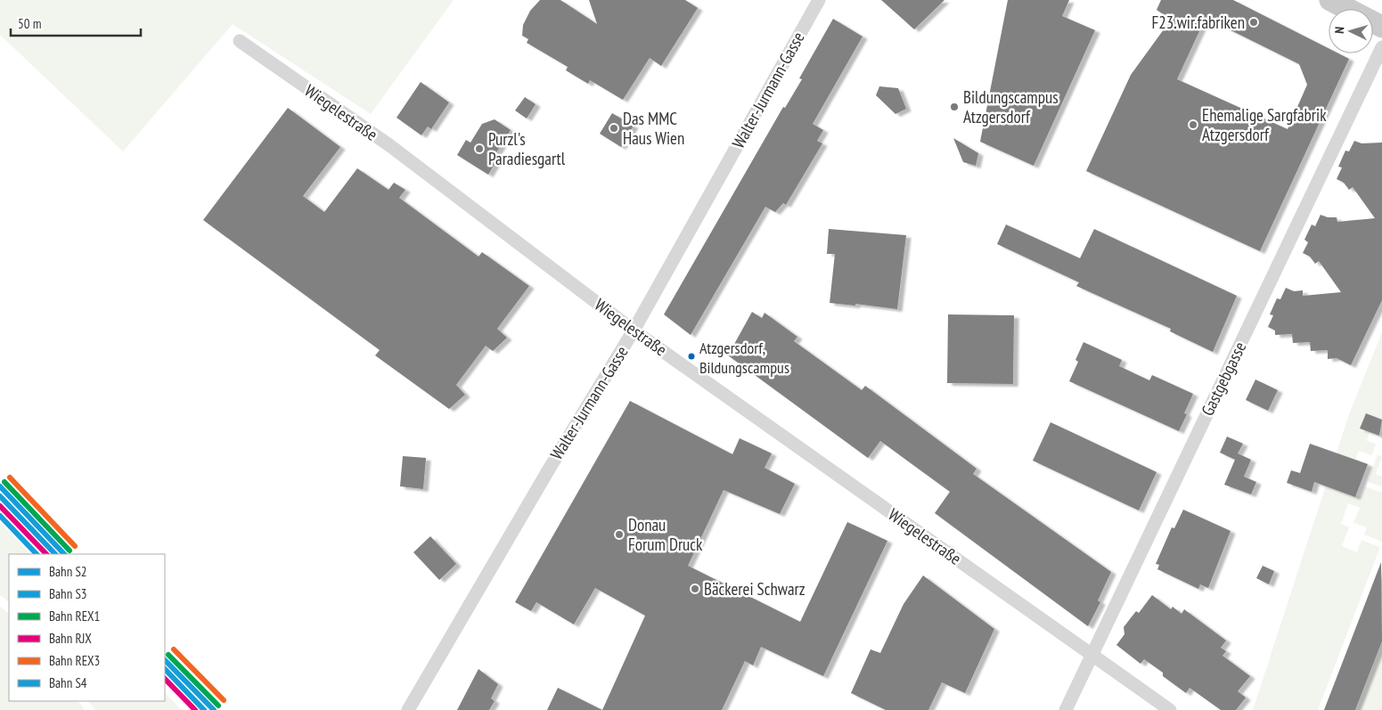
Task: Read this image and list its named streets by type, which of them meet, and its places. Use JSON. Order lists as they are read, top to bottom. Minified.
{"streets":{"street":["Walter-Jurmann-Gasse","Wiegelestraße","Gastgebgasse"]},"crossings":[["Walter-Jurmann-Gasse","Wiegelestraße"],["Wiegelestraße","Gastgebgasse"]],"places":["F23.wir.fabriken","Bildungscampus Atzgersdorf","Ehemalige Sargfabrik Atzgersdorf","Das MMC Haus Wien","Purzl's Paradiesgartl","Atzgersdorf, Bildungscampus","Donau Forum Druck","Bäckerei Schwarz"],"lines":["rail line REX3","rail line REX1","rail line S2","rail line S3","rail line RJX","rail line S4"],"legend":["Bahn S2","Bahn S3","Bahn REX1","Bahn RJX","Bahn REX3","Bahn S4"],"scale_bar":"50 m","north":"left"}
